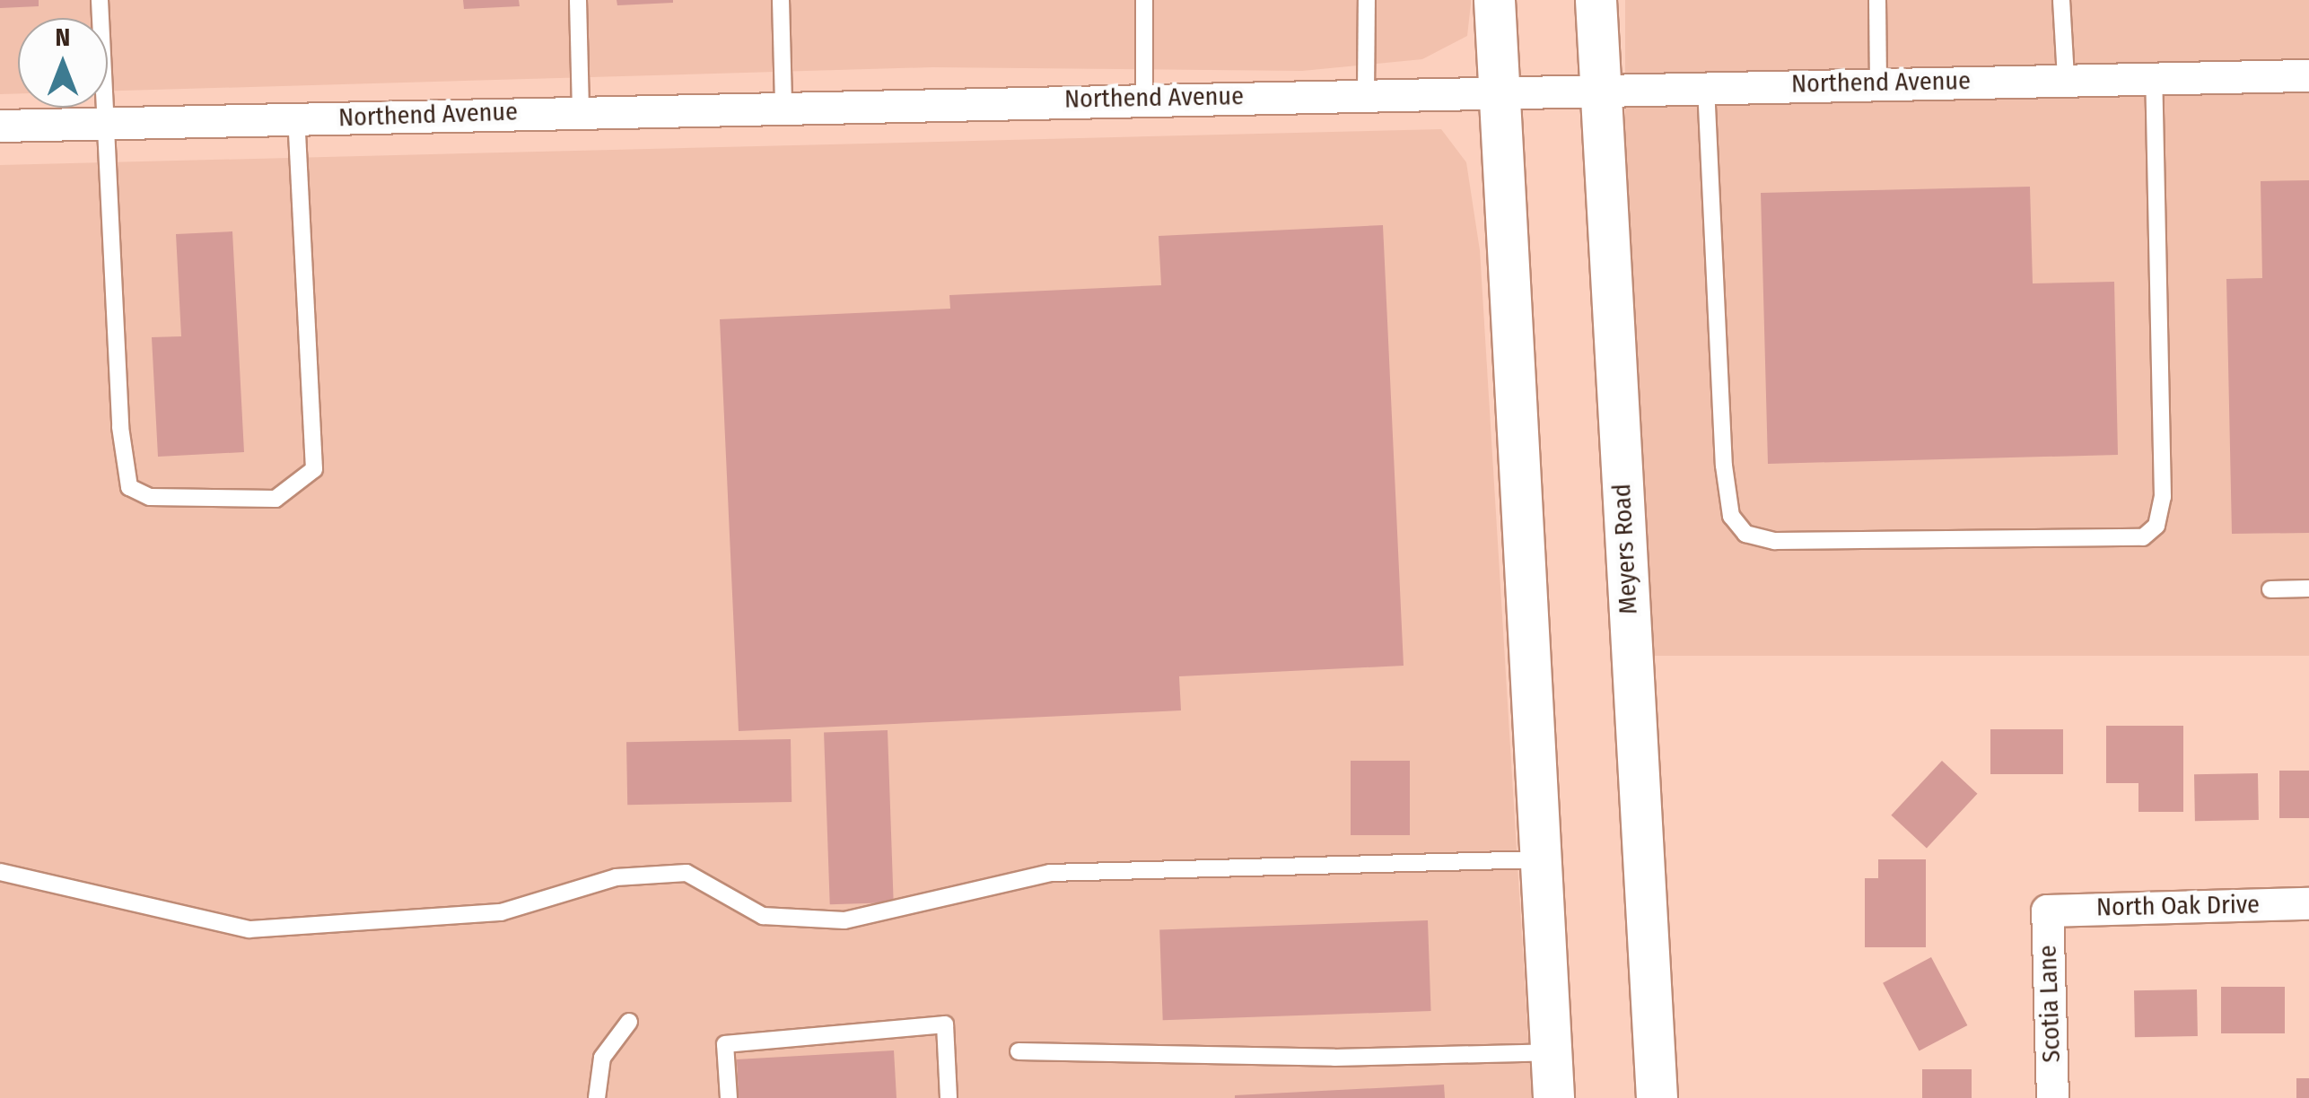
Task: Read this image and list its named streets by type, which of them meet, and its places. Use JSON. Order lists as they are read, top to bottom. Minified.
{"streets":{"street":["Northend Avenue","Meyers Road","North Oak Drive","Scotia Lane"]},"crossings":[["Northend Avenue","Meyers Road"],["North Oak Drive","Scotia Lane"]],"north":"top"}
